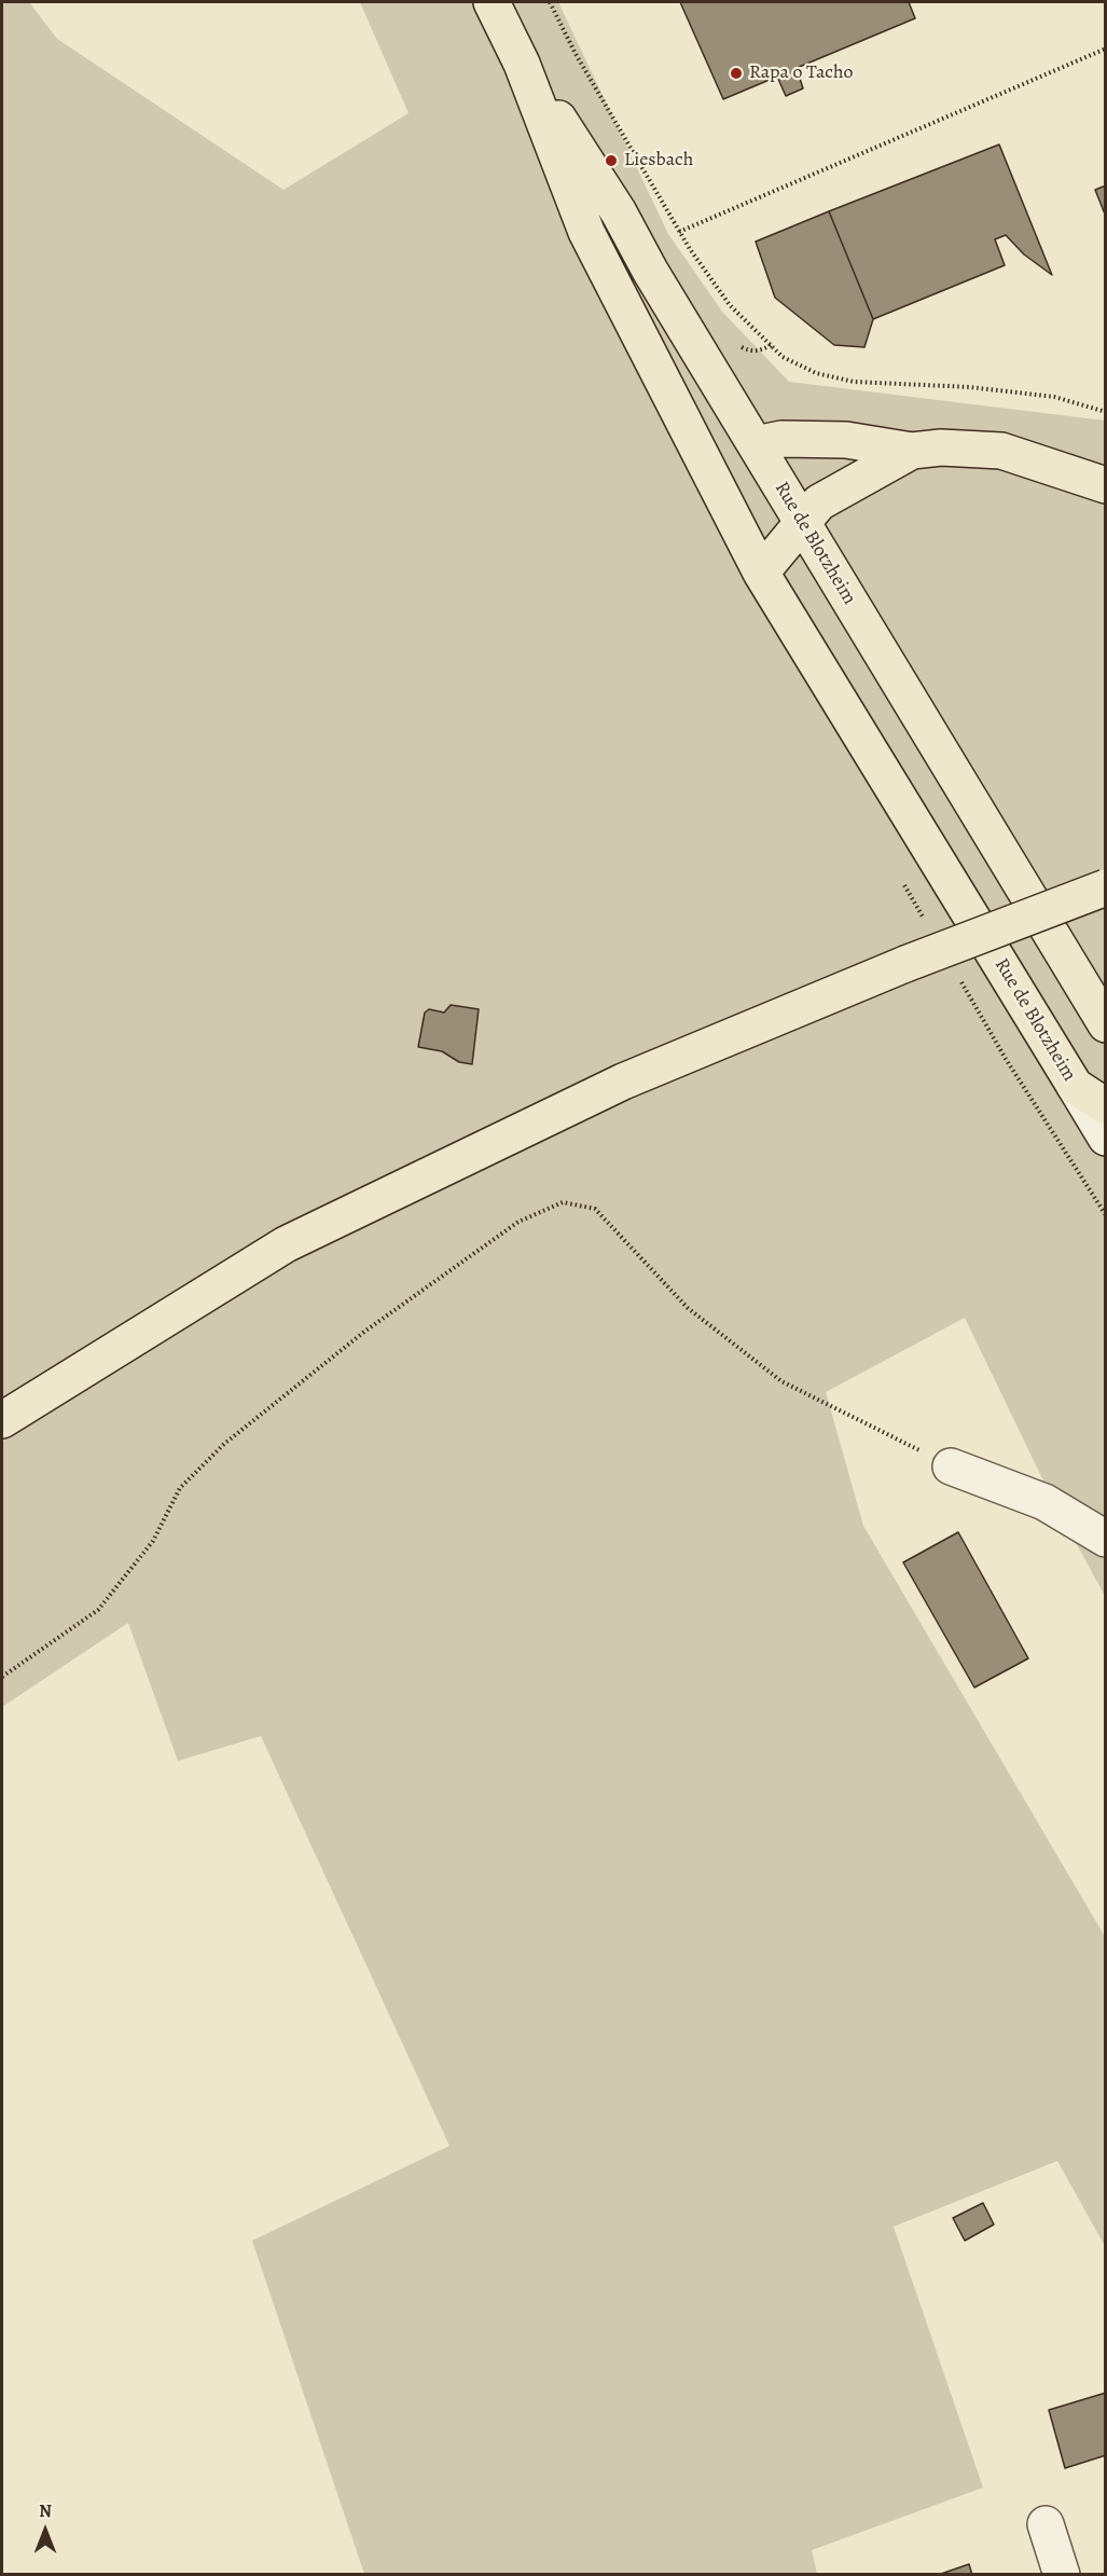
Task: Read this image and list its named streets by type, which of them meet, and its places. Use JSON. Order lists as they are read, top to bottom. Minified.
{"streets":{"main road":["Rue de Blotzheim"]},"places":["Rapa o Tacho","Liesbach"],"north":"top"}
